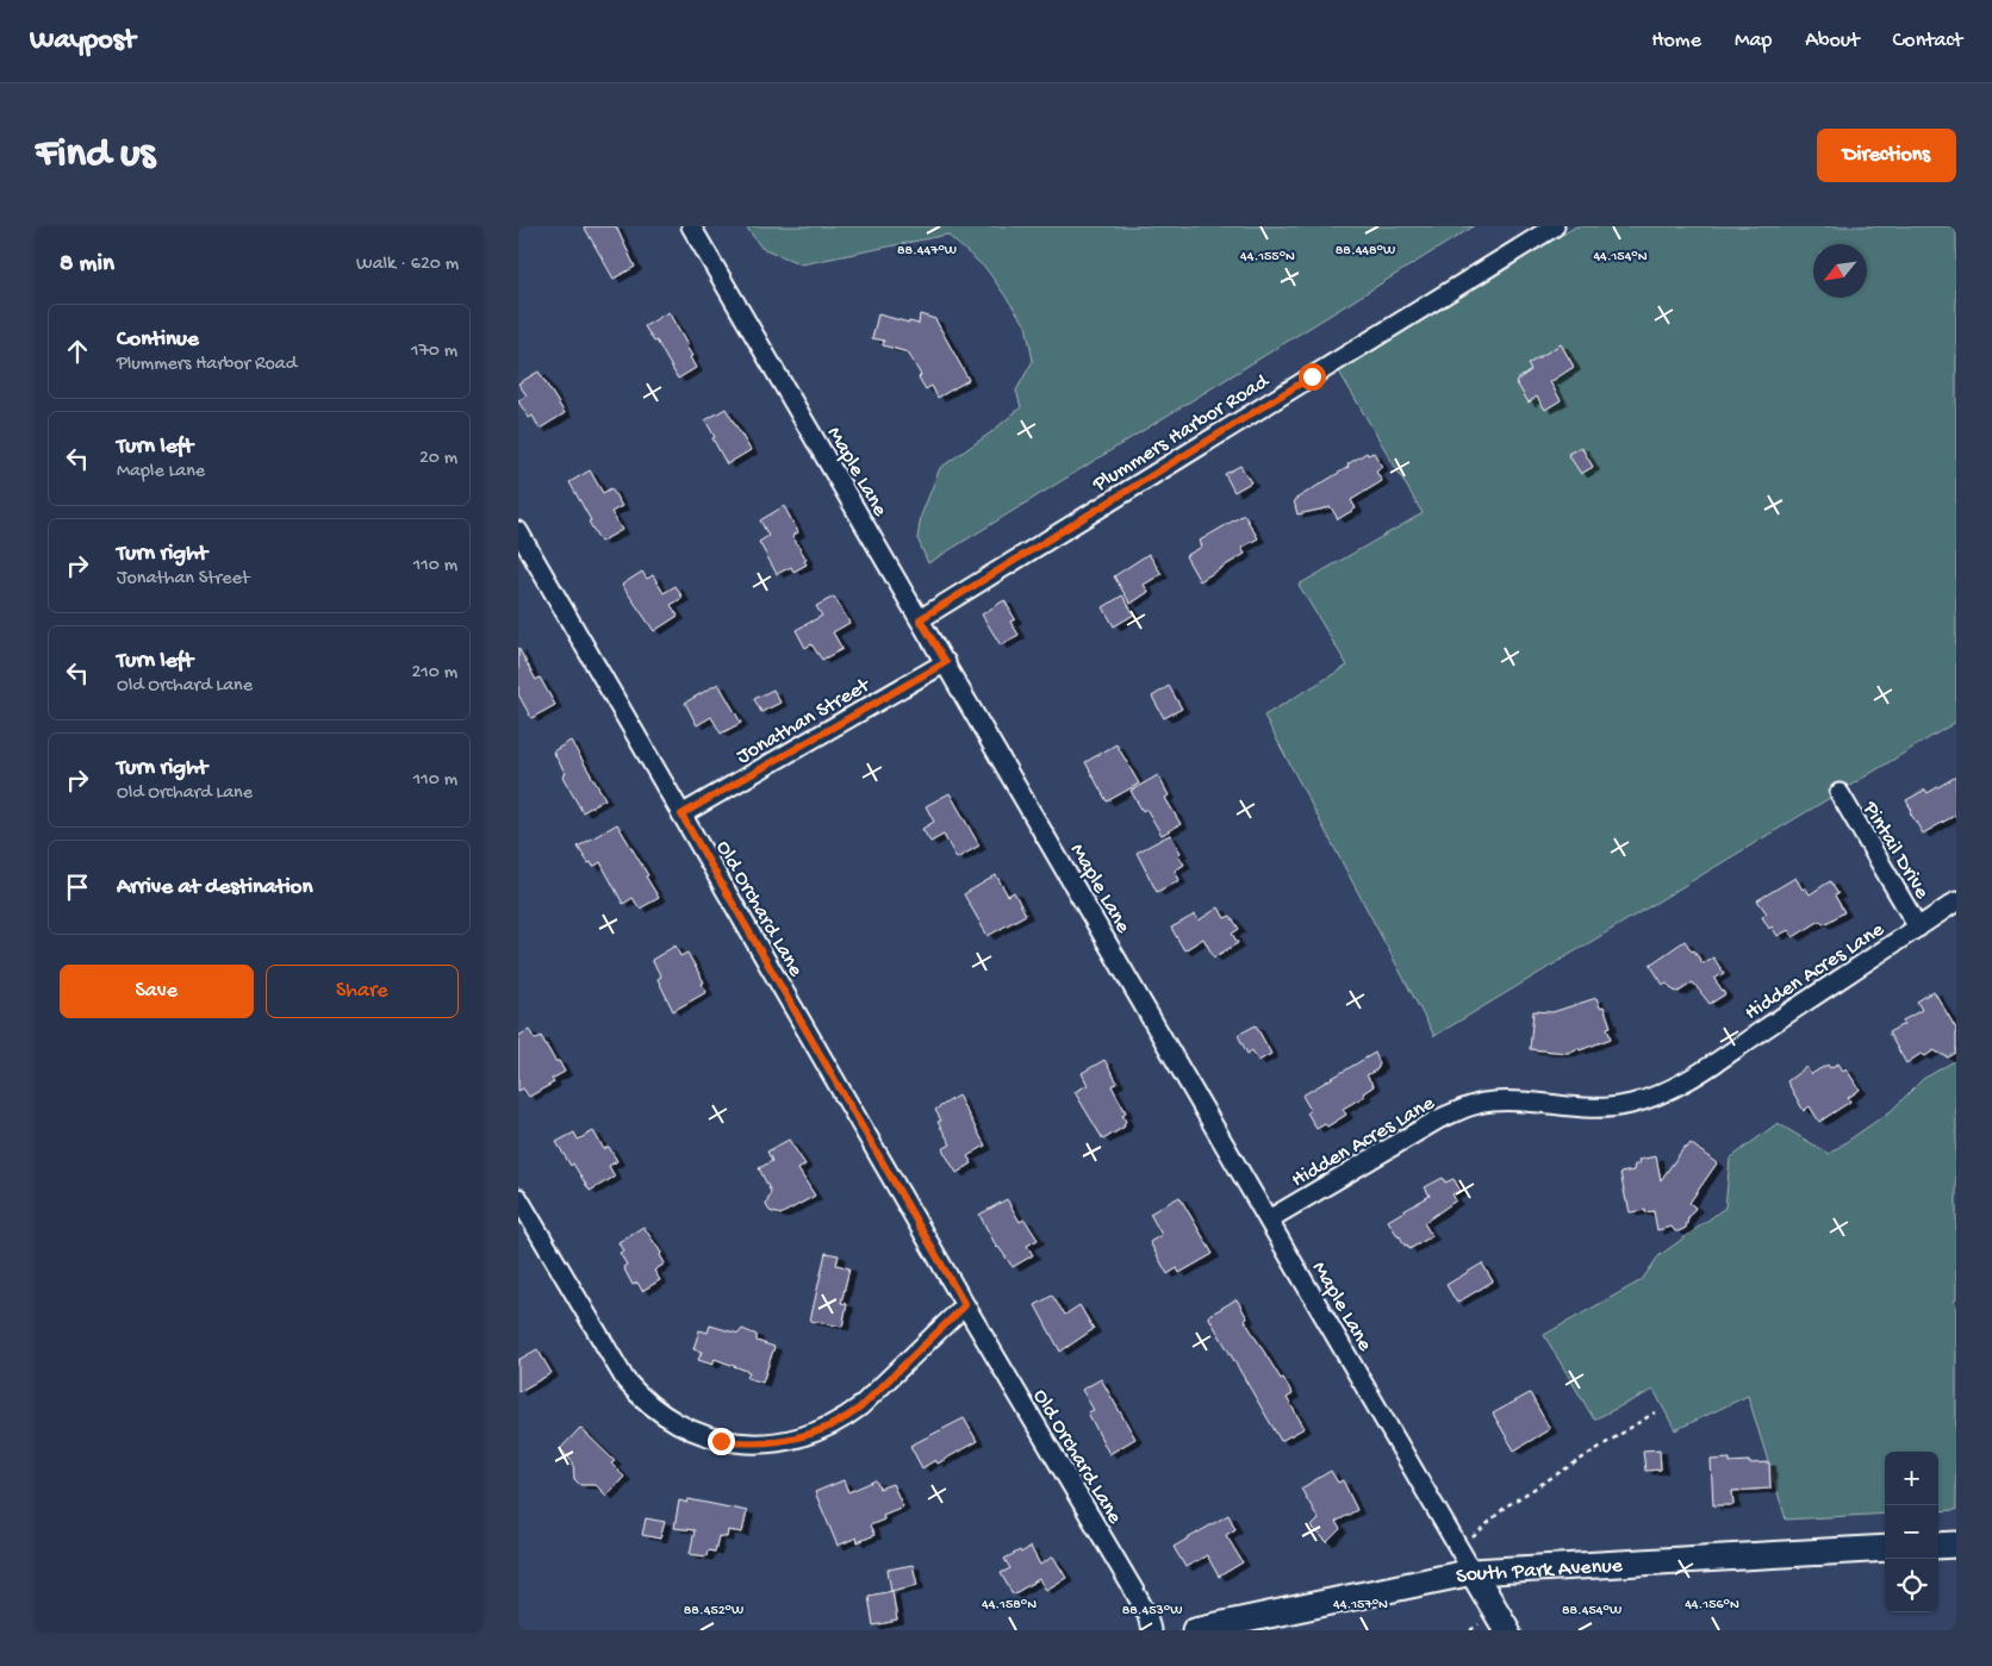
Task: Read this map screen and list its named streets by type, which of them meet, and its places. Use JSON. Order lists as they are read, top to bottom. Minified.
{"streets":{"street":["Plummers Harbor Road","Maple Lane","Jonathan Street","Pintail Drive","Old Orchard Lane","Hidden Acres Lane","South Park Avenue"]},"crossings":[["Plummers Harbor Road","Maple Lane"],["Maple Lane","Jonathan Street"],["Maple Lane","Hidden Acres Lane"],["Maple Lane","South Park Avenue"],["Jonathan Street","Old Orchard Lane"],["Pintail Drive","Hidden Acres Lane"]],"north":"bottom left","page":{"header":"Waypost","nav":["Home","Map","About","Contact"],"buttons":["Directions",["Save","Share"]],"title":"Find us","heading":["8 min","Walk · 620 m"],"list":[["Continue","Plummers Harbor Road","170 m"],["Turn left","Maple Lane","20 m"],["Turn right","Jonathan Street","110 m"],["Turn left","Old Orchard Lane","210 m"],["Turn right","Old Orchard Lane","110 m"],"Arrive at destination"],"map_buttons":["+","−"]},"coordinates":["88.447°W","88.448°W","44.155°N","44.154°N","44.158°N","44.157°N","44.156°N","88.452°W","88.453°W","88.454°W"]}
